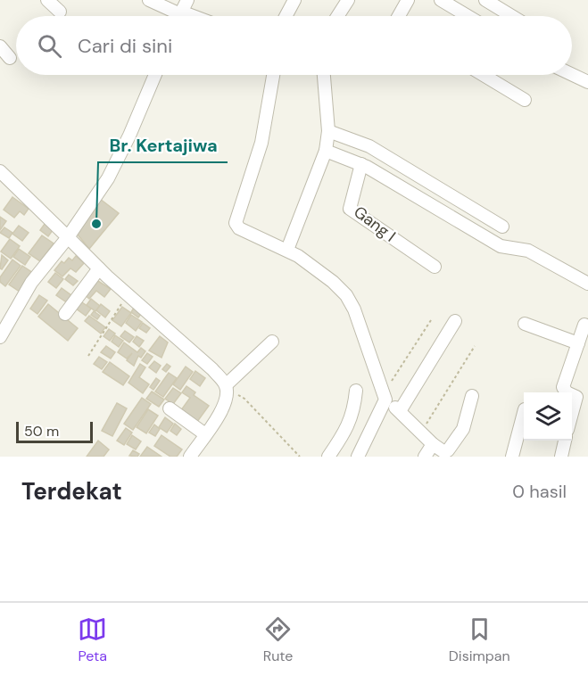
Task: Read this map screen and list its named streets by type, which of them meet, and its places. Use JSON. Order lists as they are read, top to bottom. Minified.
{"streets":{"street":["Gang I"]},"places":["Br. Kertajiwa"],"scale_bar":"50 m","page":{"search":"Cari di sini","scale":"50 m","heading":["Terdekat","0 hasil"],"nav":["Peta","Rute","Disimpan"]}}
